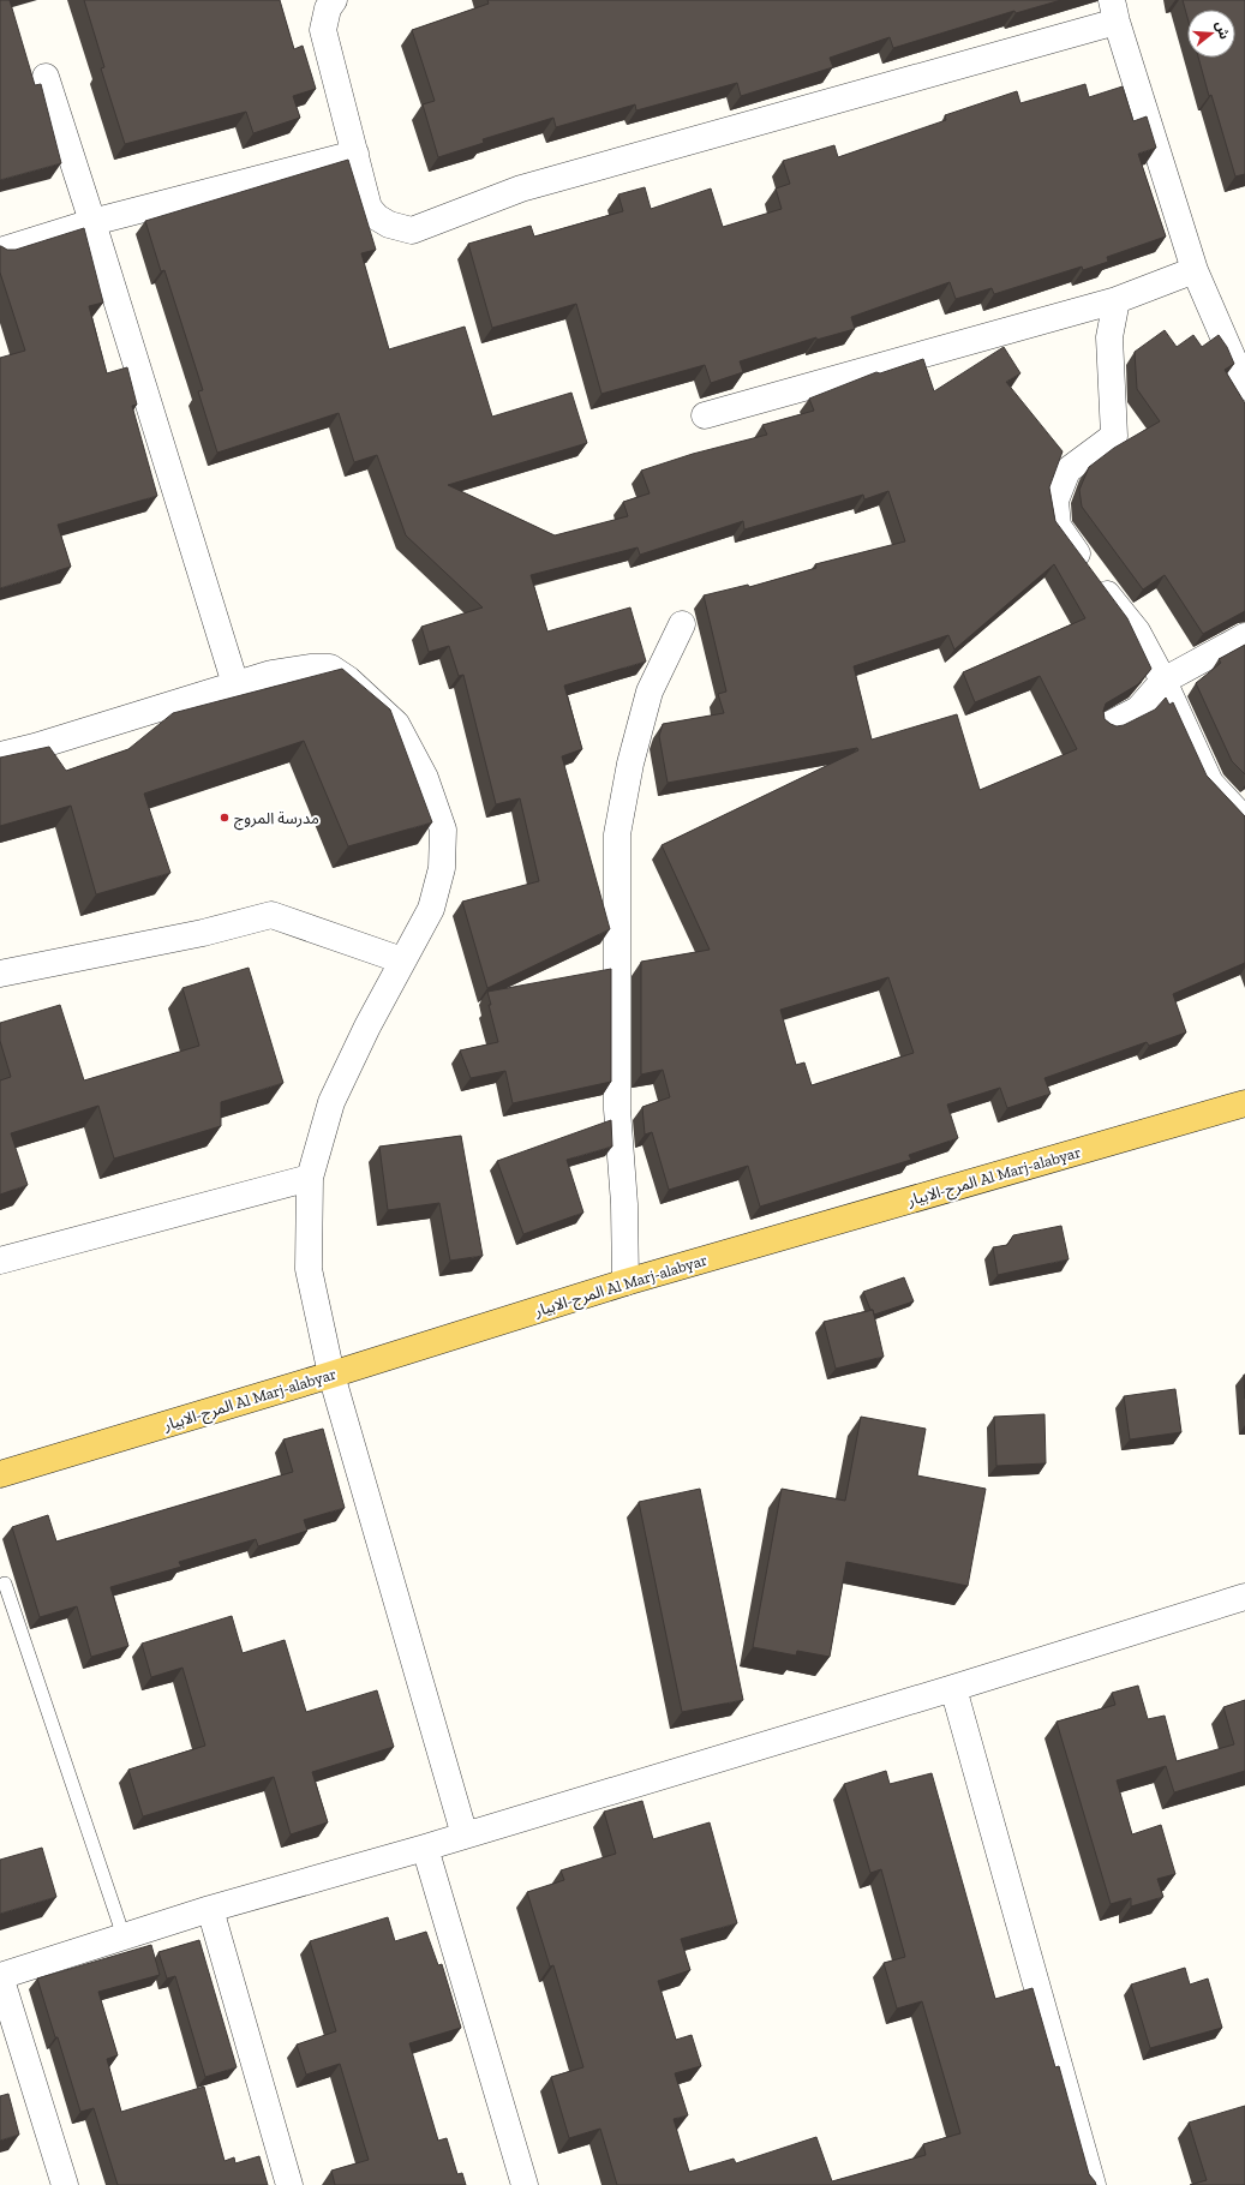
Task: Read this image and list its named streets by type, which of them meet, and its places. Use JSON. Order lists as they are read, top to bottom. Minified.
{"streets":{"main road":["المرج-الابيار Al Marj-alabyar"]},"places":["مدرسة المروج"],"north":"right"}
